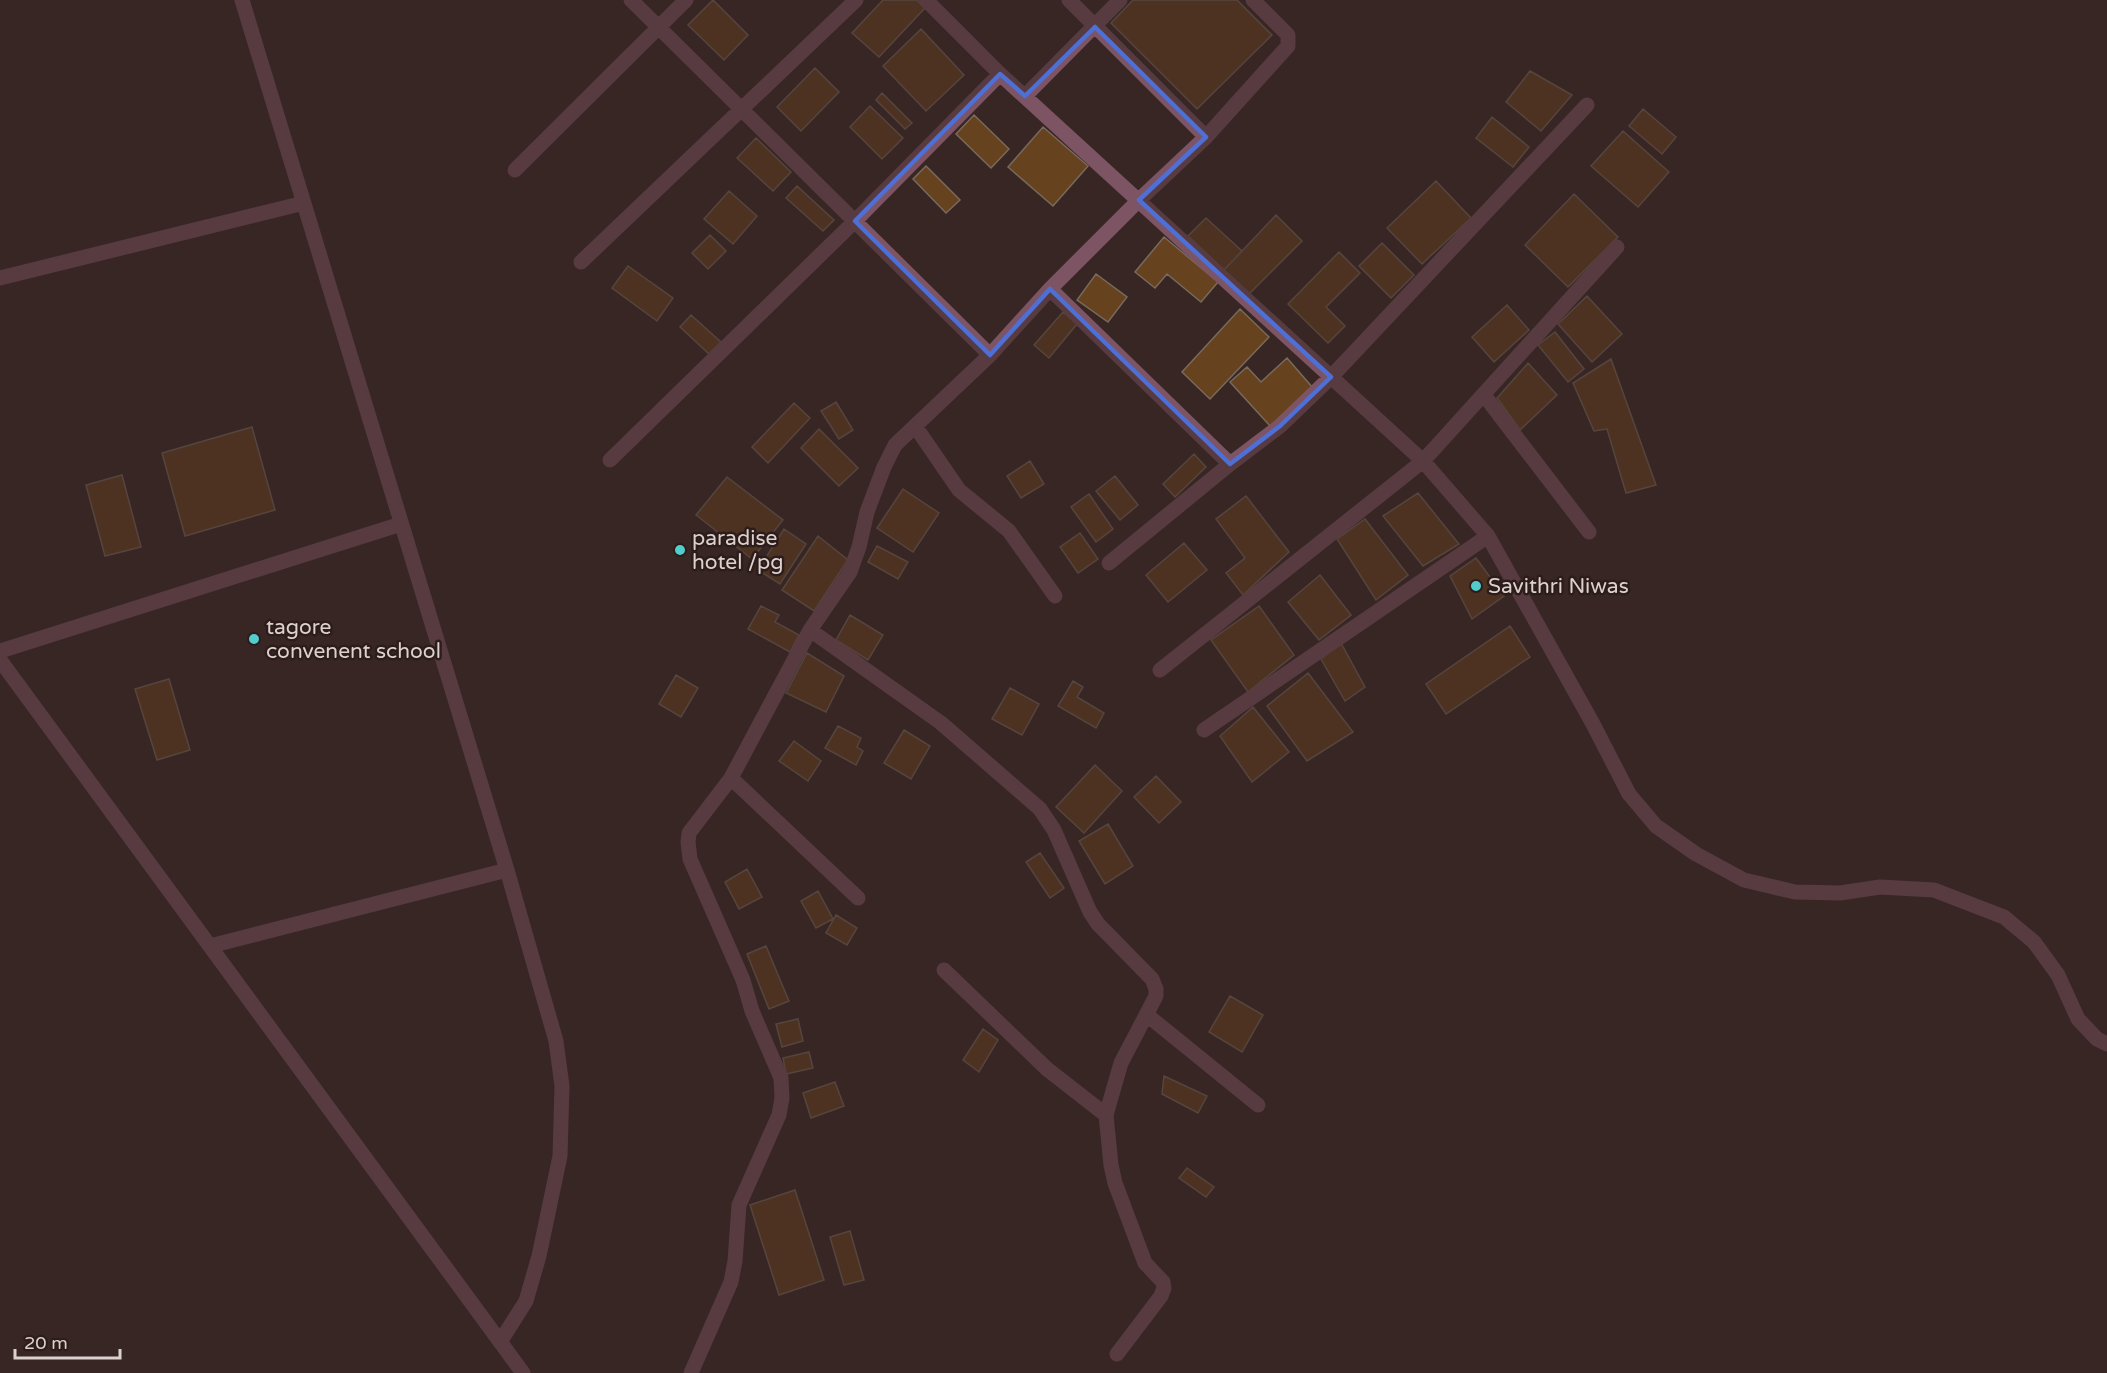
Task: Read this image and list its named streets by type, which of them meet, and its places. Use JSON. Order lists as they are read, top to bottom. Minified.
{"places":["paradise hotel /pg","Savithri Niwas","tagore convenent school"],"scale_bar":"20 m"}
